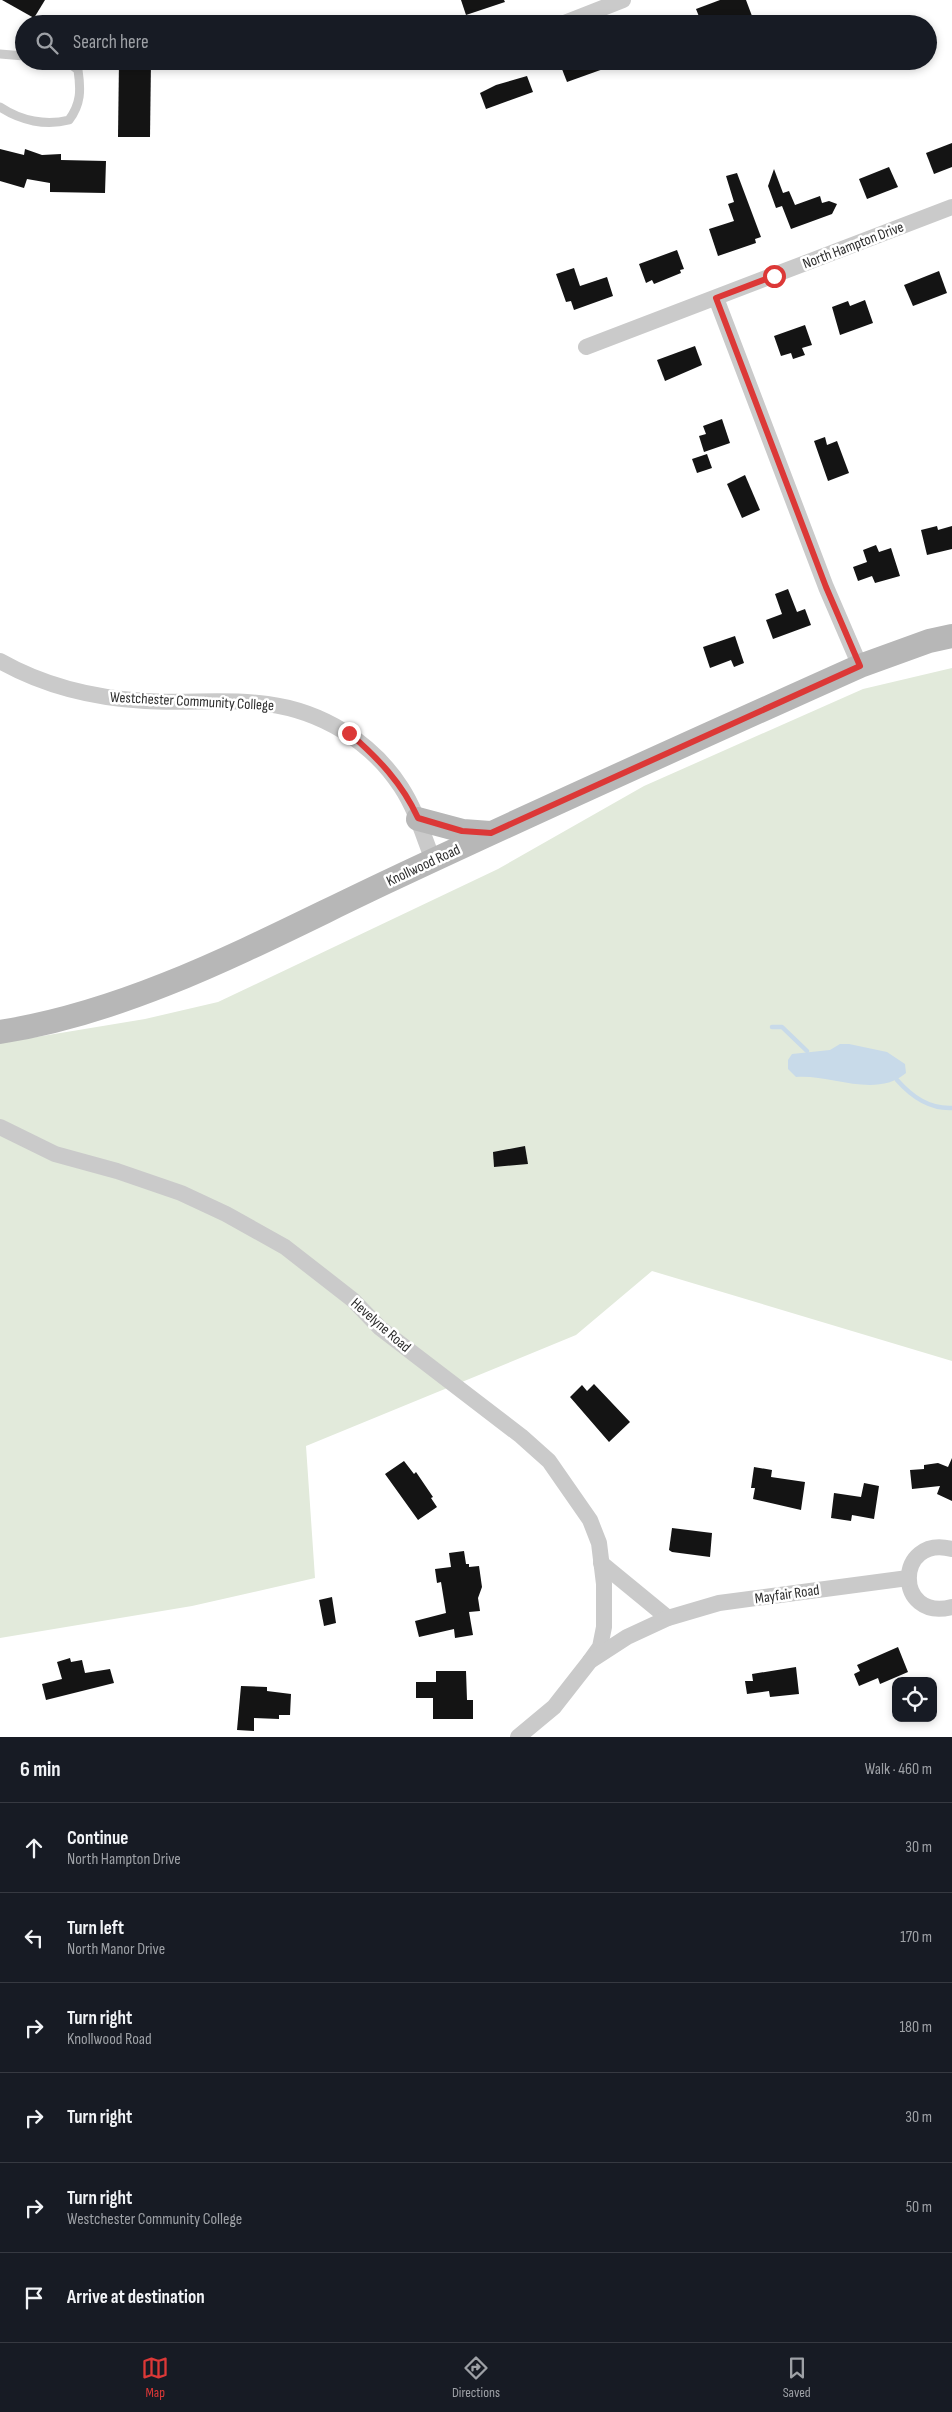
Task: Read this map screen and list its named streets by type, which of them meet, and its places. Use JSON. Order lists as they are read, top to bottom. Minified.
{"streets":{"main road":["Knollwood Road"],"street":["North Hampton Drive","Westchester Community College","Hevelyne Road","Mayfair Road"]},"crossings":[["Westchester Community College","Knollwood Road"],["Hevelyne Road","Mayfair Road"]],"page":{"search":"Search here","heading":["6 min","Walk · 460 m"],"list":[["Continue","North Hampton Drive","30 m"],["Turn left","North Manor Drive","170 m"],["Turn right","Knollwood Road","180 m"],["Turn right","30 m"],["Turn right","Westchester Community College","50 m"],"Arrive at destination"],"nav":["Map","Directions","Saved"]}}
